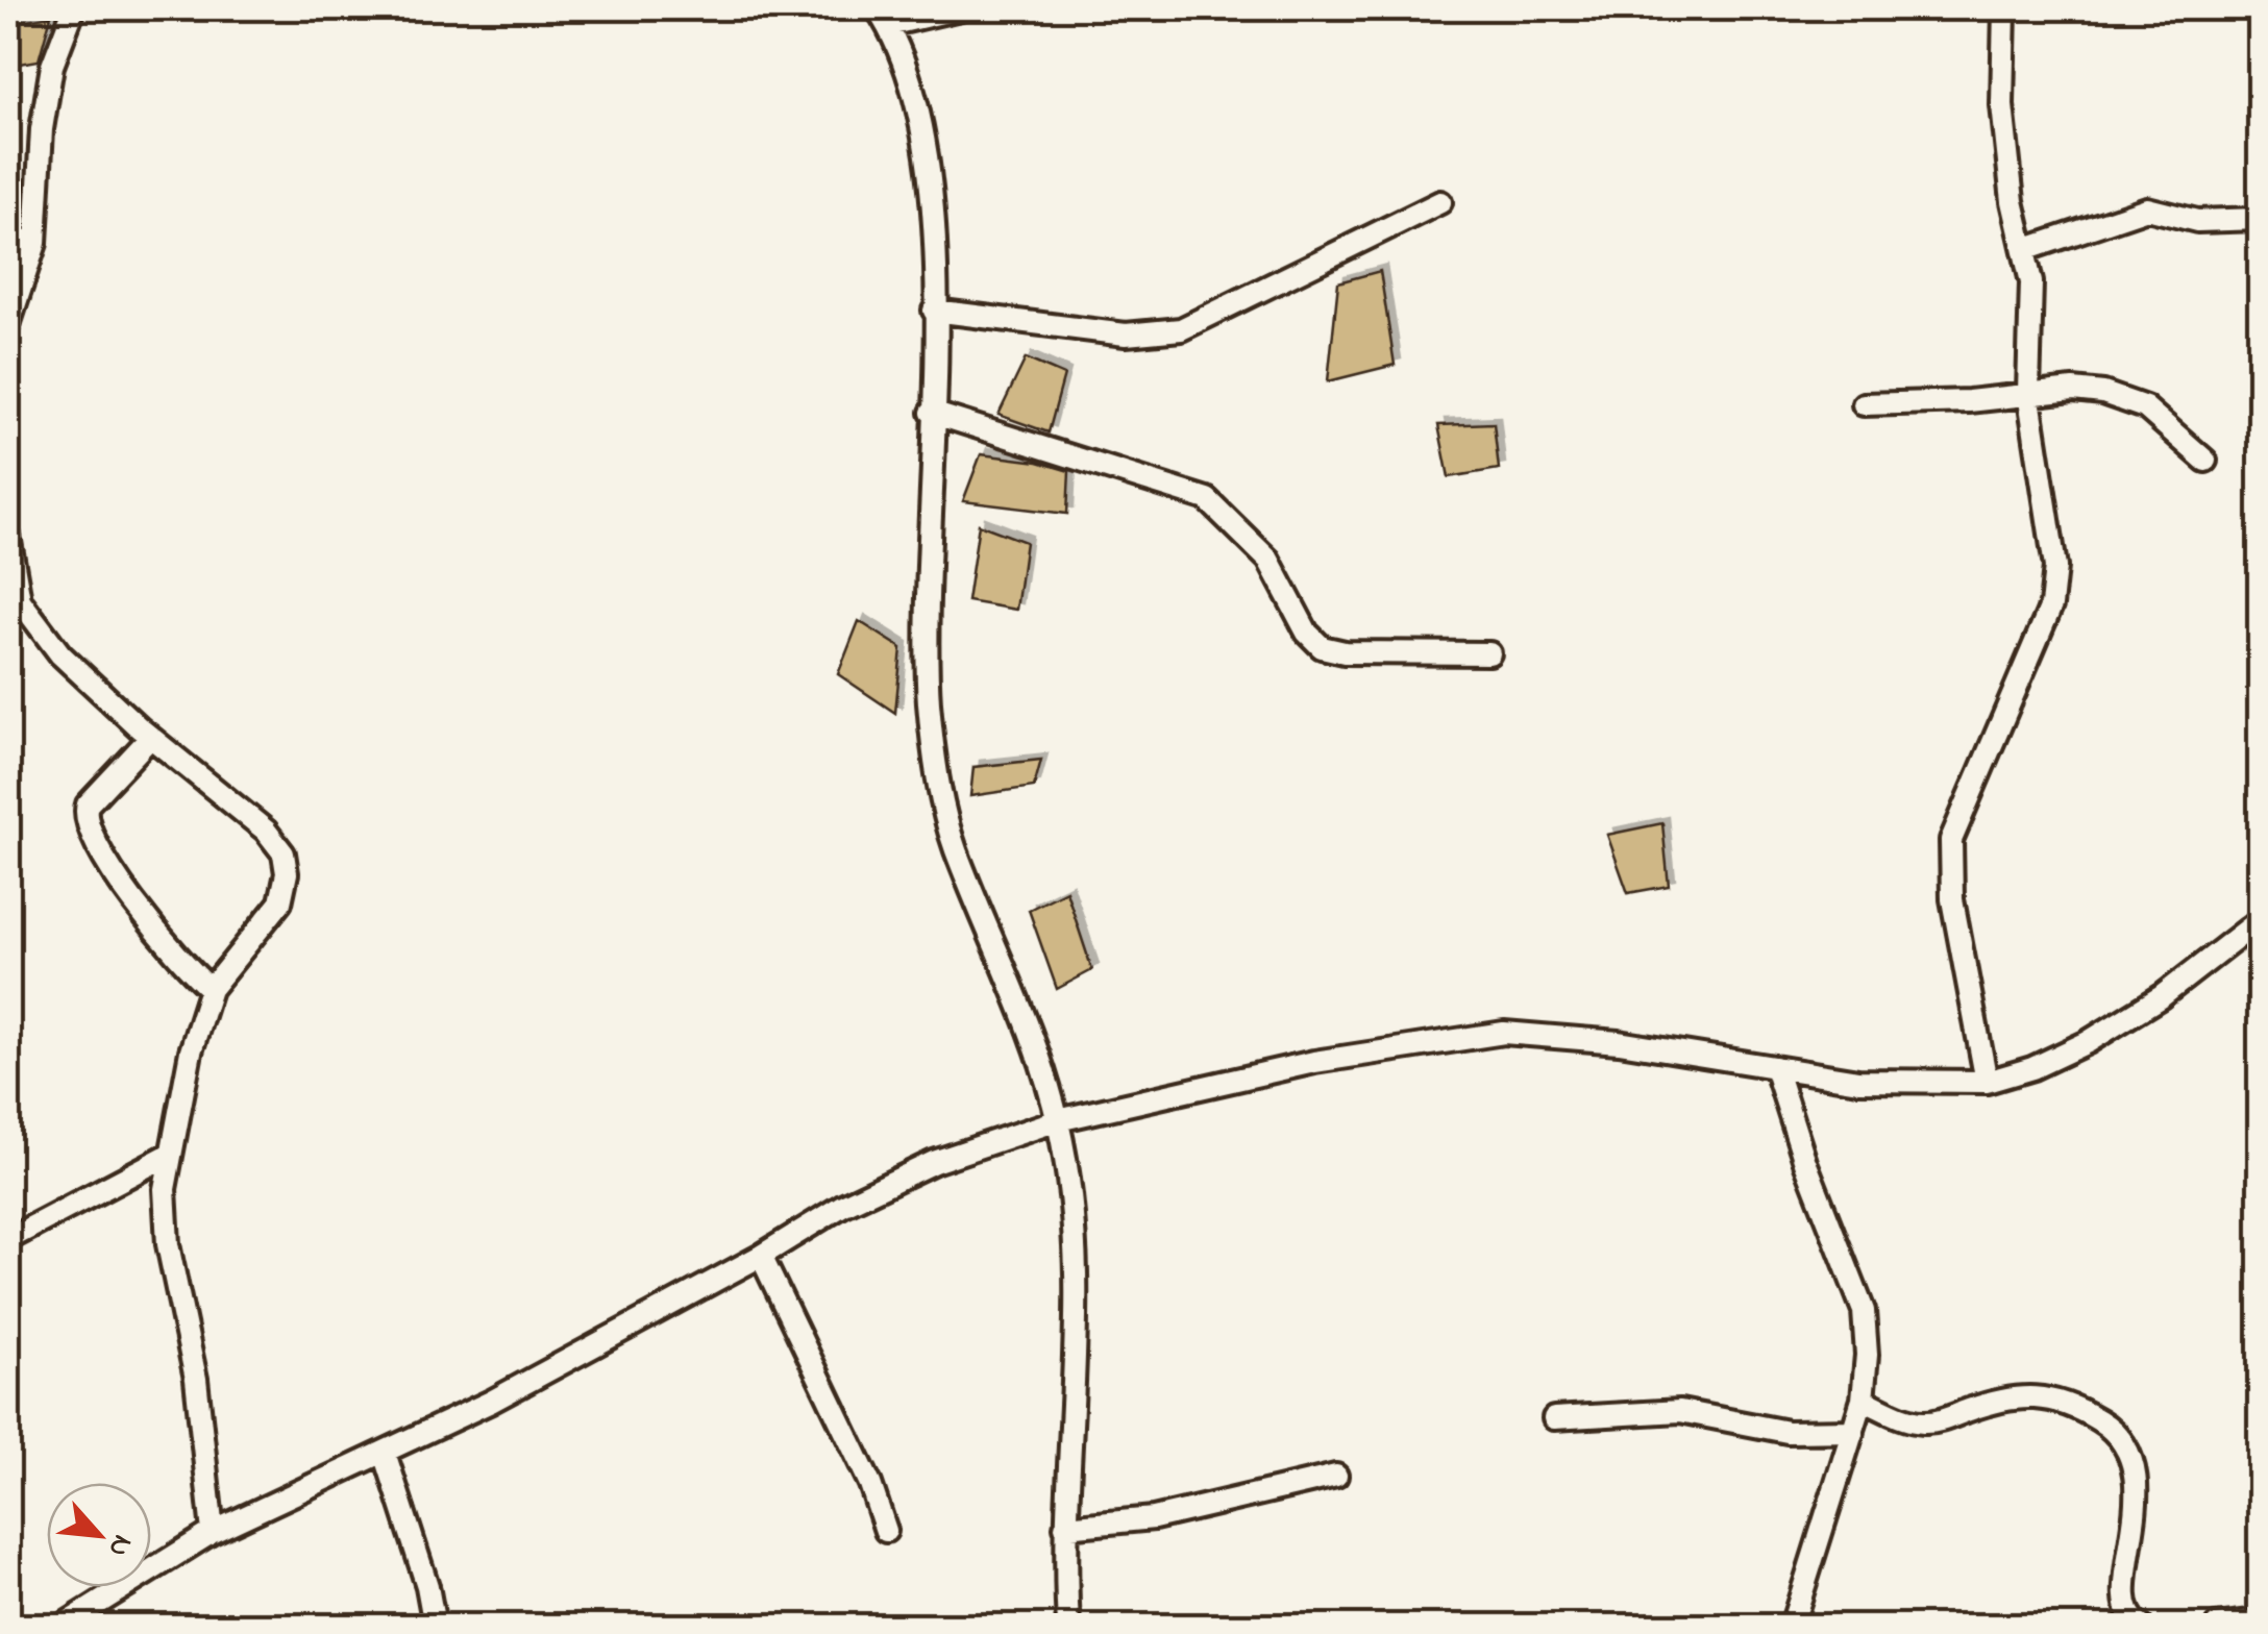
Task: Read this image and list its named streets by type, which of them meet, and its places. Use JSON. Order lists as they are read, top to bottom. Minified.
{"north":"bottom right"}
